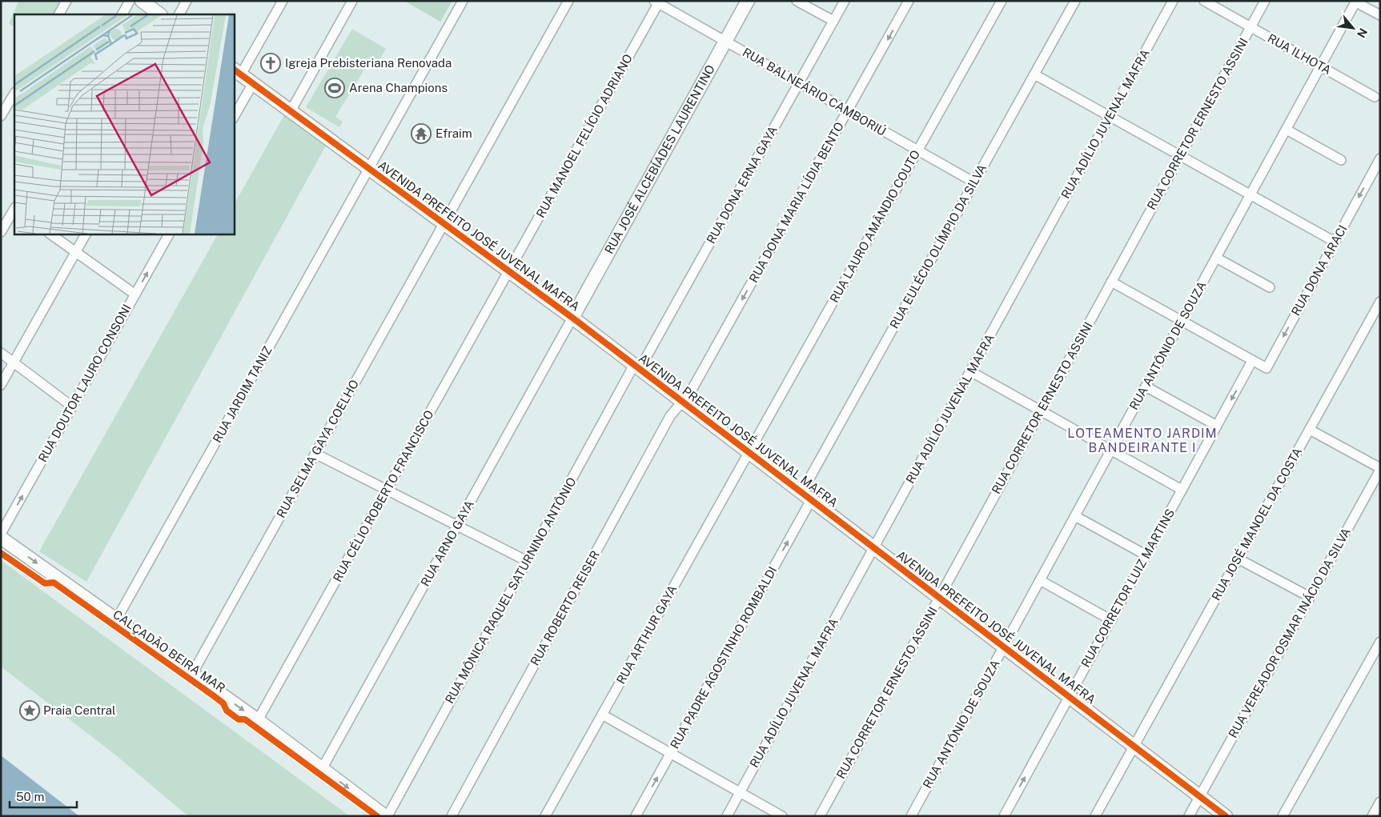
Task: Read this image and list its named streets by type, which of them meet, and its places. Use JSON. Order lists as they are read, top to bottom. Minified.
{"streets":{"main road":["RUA JOSÉ ALCEBÍADES LAURENTINO","AVENIDA PREFEITO JOSÉ JUVENAL MAFRA"],"street":["RUA ILHOTA","RUA BALNEÁRIO CAMBORIÚ","RUA ADÍLIO JUVENAL MAFRA","RUA CORRETOR ERNESTO ASSINI","RUA MANOEL FELÍCIO ADRIANO","RUA DONA ERNA GAYA","RUA DONA MARIA LÍDIA BENTO","RUA LAURO AMÂNDIO COUTO","RUA EULÉCIO OLÍMPIO DA SILVA","RUA DONA ARACI","RUA ANTÔNIO DE SOUZA","RUA DOUTOR LAURO CONSONI","RUA JARDIM TANIZ","RUA SELMA GAYA COELHO","RUA CÉLIO ROBERTO FRANCISCO","RUA JOSÉ MANOEL DA COSTA","RUA ARNO GAYA","RUA CORRETOR LUIZ MARTINS","RUA MÔNICA RAQUEL SATURNINO ANTÔNIO","RUA ROBERTO REISER","RUA VEREADOR OSMAR INÁCIO DA SILVA","RUA ARTHUR GAYA","RUA PADRE AGOSTINHO ROMBALDI"],"cycle path":["CALÇADÃO BEIRA MAR"]},"crossings":[["RUA ILHOTA","RUA CORRETOR ERNESTO ASSINI"],["RUA ILHOTA","RUA ANTÔNIO DE SOUZA"],["RUA BALNEÁRIO CAMBORIÚ","RUA MANOEL FELÍCIO ADRIANO"],["RUA BALNEÁRIO CAMBORIÚ","RUA JOSÉ ALCEBÍADES LAURENTINO"],["RUA BALNEÁRIO CAMBORIÚ","RUA DONA ERNA GAYA"],["RUA BALNEÁRIO CAMBORIÚ","RUA DONA MARIA LÍDIA BENTO"],["RUA BALNEÁRIO CAMBORIÚ","RUA LAURO AMÂNDIO COUTO"],["RUA BALNEÁRIO CAMBORIÚ","RUA EULÉCIO OLÍMPIO DA SILVA"],["RUA ADÍLIO JUVENAL MAFRA","AVENIDA PREFEITO JOSÉ JUVENAL MAFRA"],["RUA CORRETOR ERNESTO ASSINI","AVENIDA PREFEITO JOSÉ JUVENAL MAFRA"],["RUA MANOEL FELÍCIO ADRIANO","AVENIDA PREFEITO JOSÉ JUVENAL MAFRA"],["RUA MANOEL FELÍCIO ADRIANO","RUA CÉLIO ROBERTO FRANCISCO"],["RUA JOSÉ ALCEBÍADES LAURENTINO","AVENIDA PREFEITO JOSÉ JUVENAL MAFRA"],["RUA JOSÉ ALCEBÍADES LAURENTINO","RUA ARNO GAYA"],["RUA DONA ERNA GAYA","AVENIDA PREFEITO JOSÉ JUVENAL MAFRA"],["RUA DONA ERNA GAYA","RUA MÔNICA RAQUEL SATURNINO ANTÔNIO"],["RUA DONA MARIA LÍDIA BENTO","AVENIDA PREFEITO JOSÉ JUVENAL MAFRA"],["RUA DONA MARIA LÍDIA BENTO","RUA ROBERTO REISER"],["RUA LAURO AMÂNDIO COUTO","AVENIDA PREFEITO JOSÉ JUVENAL MAFRA"],["RUA LAURO AMÂNDIO COUTO","RUA ARTHUR GAYA"],["AVENIDA PREFEITO JOSÉ JUVENAL MAFRA","RUA EULÉCIO OLÍMPIO DA SILVA"],["AVENIDA PREFEITO JOSÉ JUVENAL MAFRA","RUA ANTÔNIO DE SOUZA"],["AVENIDA PREFEITO JOSÉ JUVENAL MAFRA","RUA JARDIM TANIZ"],["AVENIDA PREFEITO JOSÉ JUVENAL MAFRA","RUA SELMA GAYA COELHO"],["AVENIDA PREFEITO JOSÉ JUVENAL MAFRA","RUA CÉLIO ROBERTO FRANCISCO"],["AVENIDA PREFEITO JOSÉ JUVENAL MAFRA","RUA JOSÉ MANOEL DA COSTA"],["AVENIDA PREFEITO JOSÉ JUVENAL MAFRA","RUA ARNO GAYA"],["AVENIDA PREFEITO JOSÉ JUVENAL MAFRA","RUA CORRETOR LUIZ MARTINS"],["AVENIDA PREFEITO JOSÉ JUVENAL MAFRA","RUA MÔNICA RAQUEL SATURNINO ANTÔNIO"],["AVENIDA PREFEITO JOSÉ JUVENAL MAFRA","RUA ROBERTO REISER"],["AVENIDA PREFEITO JOSÉ JUVENAL MAFRA","RUA VEREADOR OSMAR INÁCIO DA SILVA"],["AVENIDA PREFEITO JOSÉ JUVENAL MAFRA","RUA ARTHUR GAYA"],["AVENIDA PREFEITO JOSÉ JUVENAL MAFRA","RUA PADRE AGOSTINHO ROMBALDI"],["RUA EULÉCIO OLÍMPIO DA SILVA","RUA PADRE AGOSTINHO ROMBALDI"],["RUA DONA ARACI","RUA CORRETOR LUIZ MARTINS"]],"one_way":["RUA DONA MARIA LÍDIA BENTO","RUA DONA ARACI","RUA DOUTOR LAURO CONSONI","RUA PADRE AGOSTINHO ROMBALDI"],"districts":["LOTEAMENTO JARDIM BANDEIRANTE I"],"places":{"church":["Igreja Prebisteriana Renovada"],"sports":["Arena Champions"],"temple":["Efraim"],"place":["Praia Central"]},"scale_bar":"50 m","north":"bottom right"}
